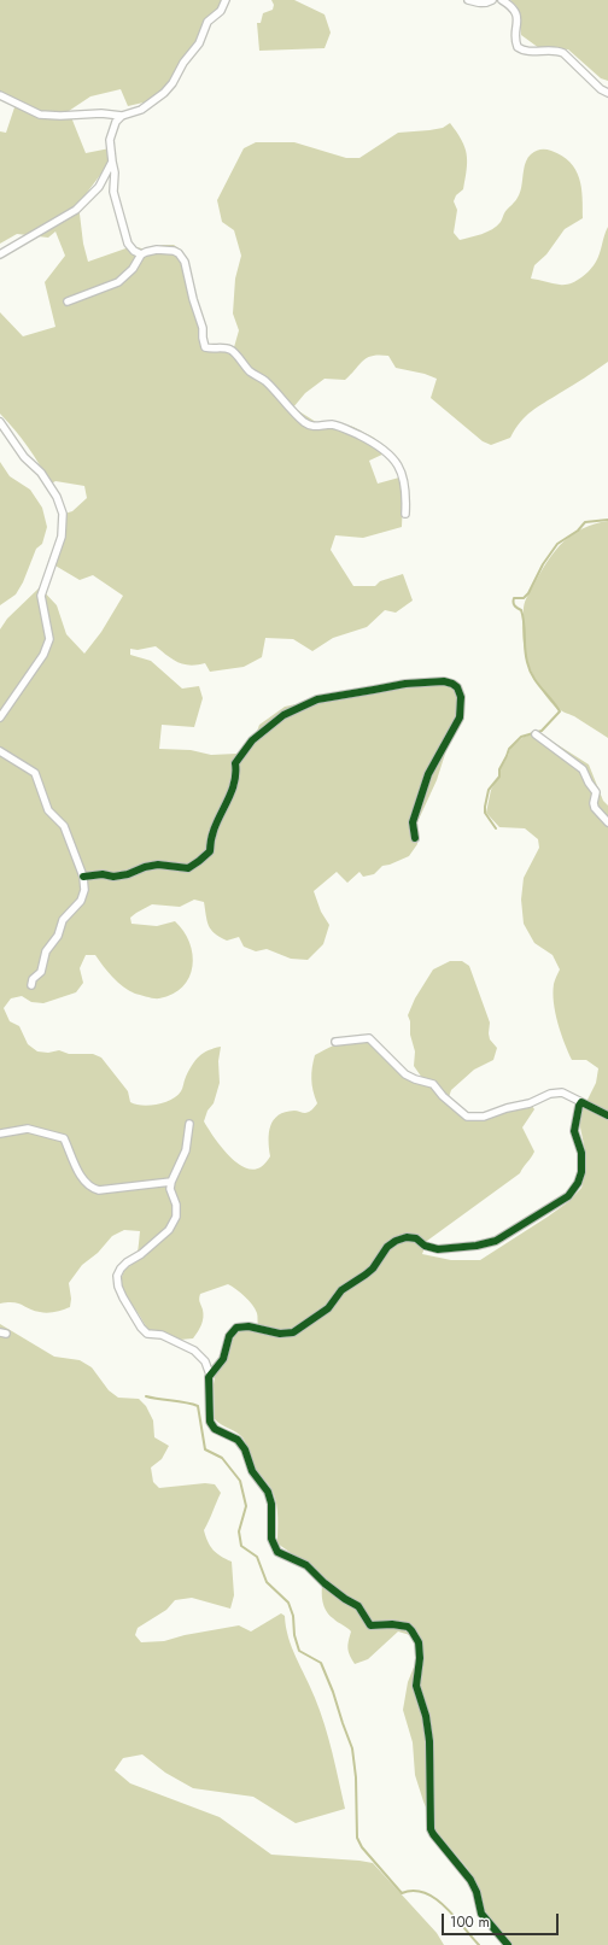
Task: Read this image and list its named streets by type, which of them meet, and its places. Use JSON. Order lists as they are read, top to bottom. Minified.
{"scale_bar":"100 m"}
